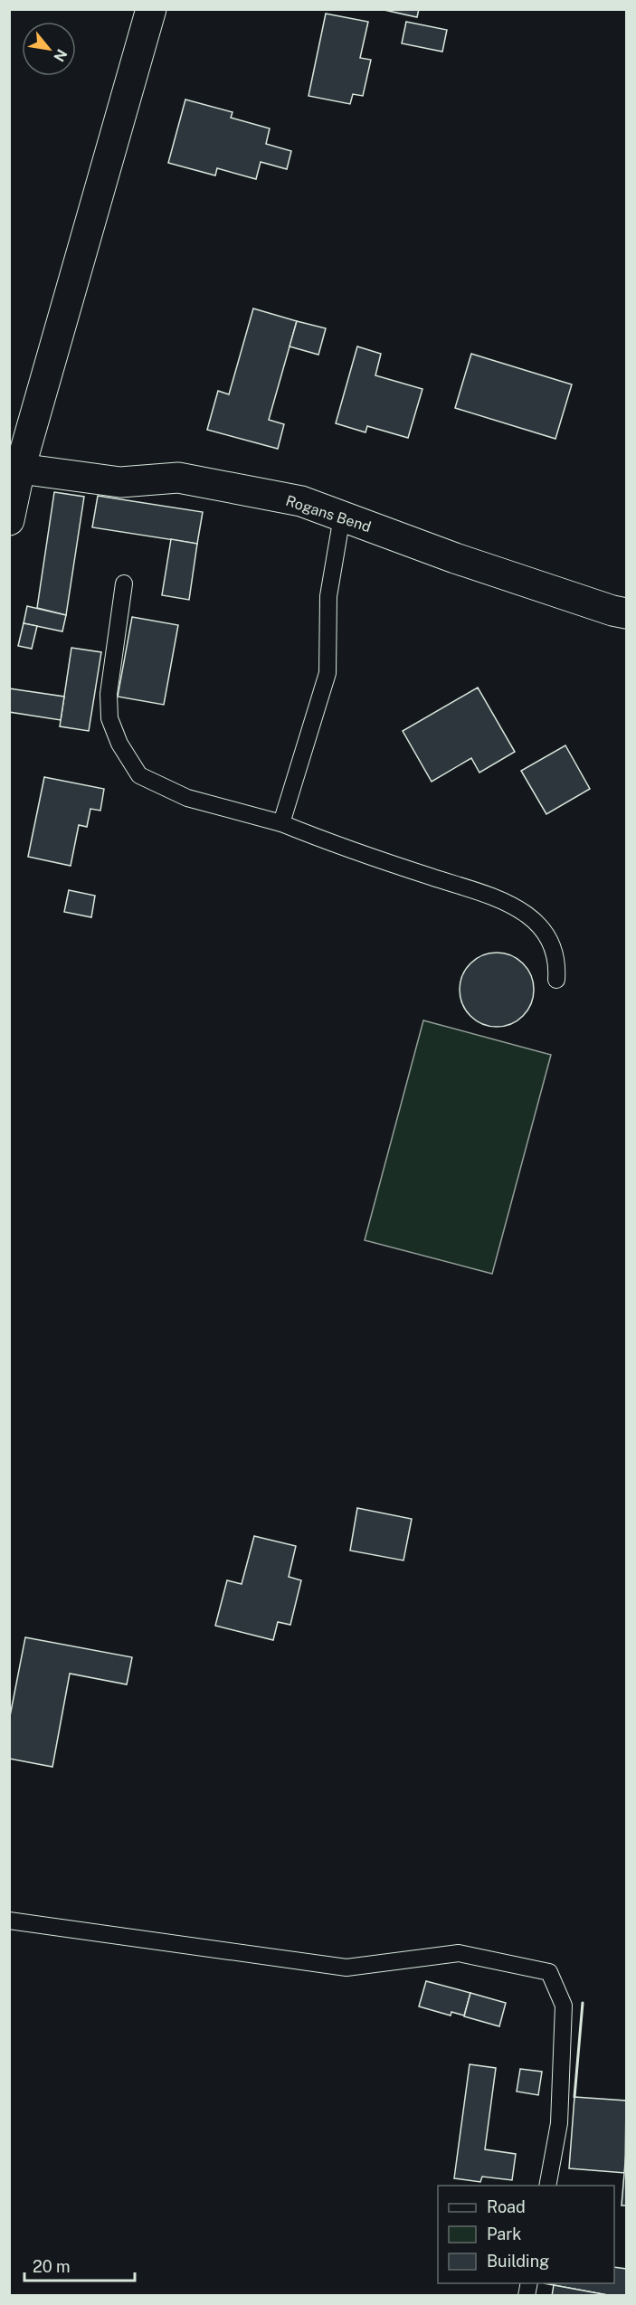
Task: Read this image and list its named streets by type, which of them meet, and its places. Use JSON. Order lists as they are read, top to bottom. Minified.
{"streets":{"street":["Rogans Bend"]},"legend":["Road","Park","Building"],"scale_bar":"20 m","north":"bottom right"}
